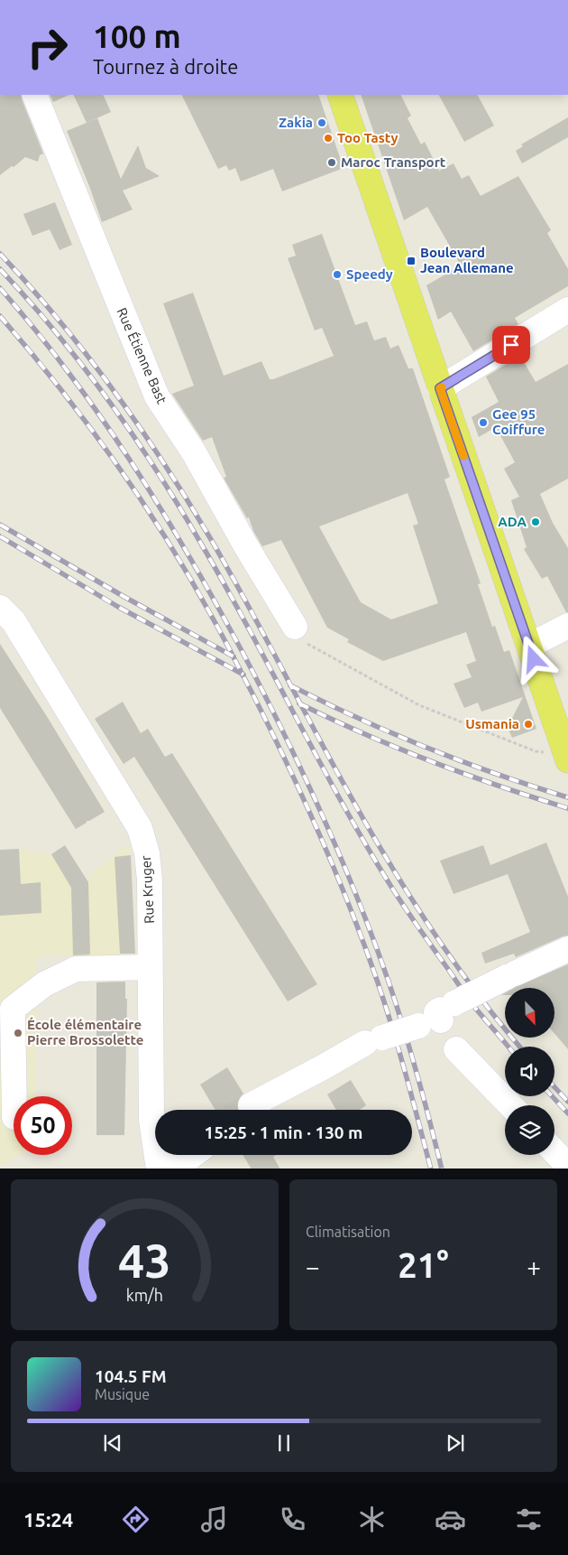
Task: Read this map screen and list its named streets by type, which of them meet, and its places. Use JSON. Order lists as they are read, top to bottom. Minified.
{"streets":{"street":["Rue Étienne Bast","Rue Kruger"]},"places":{"other":["Zakia","Too Tasty","Maroc Transport","Speedy","Gee 95 Coiffure","ADA","Usmania","École élémentaire Pierre Brossolette"],"transit":["Boulevard Jean Allemane"]},"north":"bottom right","page":{"turn":["100 m","Tournez à droite"],"limit":"50","trip":"15:25 · 1 min · 130 m","tile":"Climatisation","heat":["−","21°","+"],"song":["104.5 FM","Musique"],"tabs":"15:24","gauge":["43","km/h"]}}
